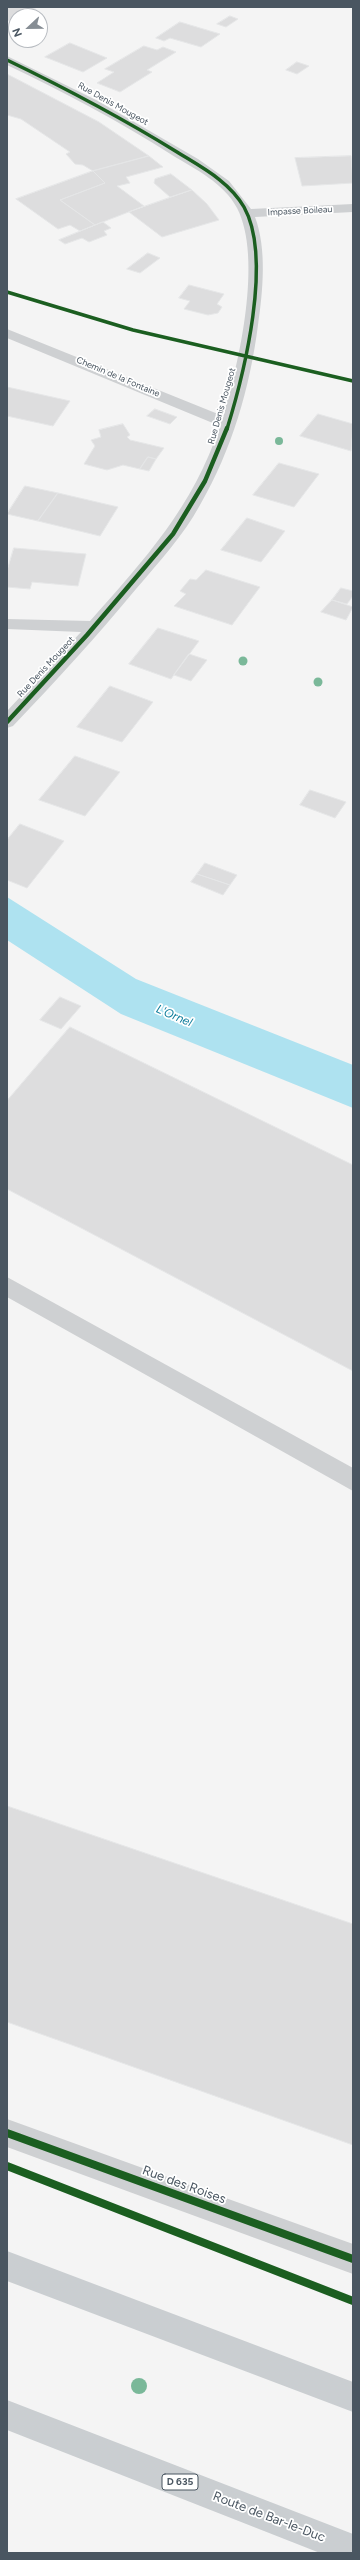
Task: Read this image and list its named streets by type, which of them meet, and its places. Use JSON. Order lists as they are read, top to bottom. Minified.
{"streets":{"main road":["D 635","Route de Bar-le-Duc"],"street":["Rue Denis Mougeot","Impasse Boileau","Chemin de la Fontaine","Rue des Roises"]},"crossings":[["Rue Denis Mougeot","Impasse Boileau"],["Rue Denis Mougeot","Chemin de la Fontaine"]],"water":["L'Ornel"],"north":"left"}
